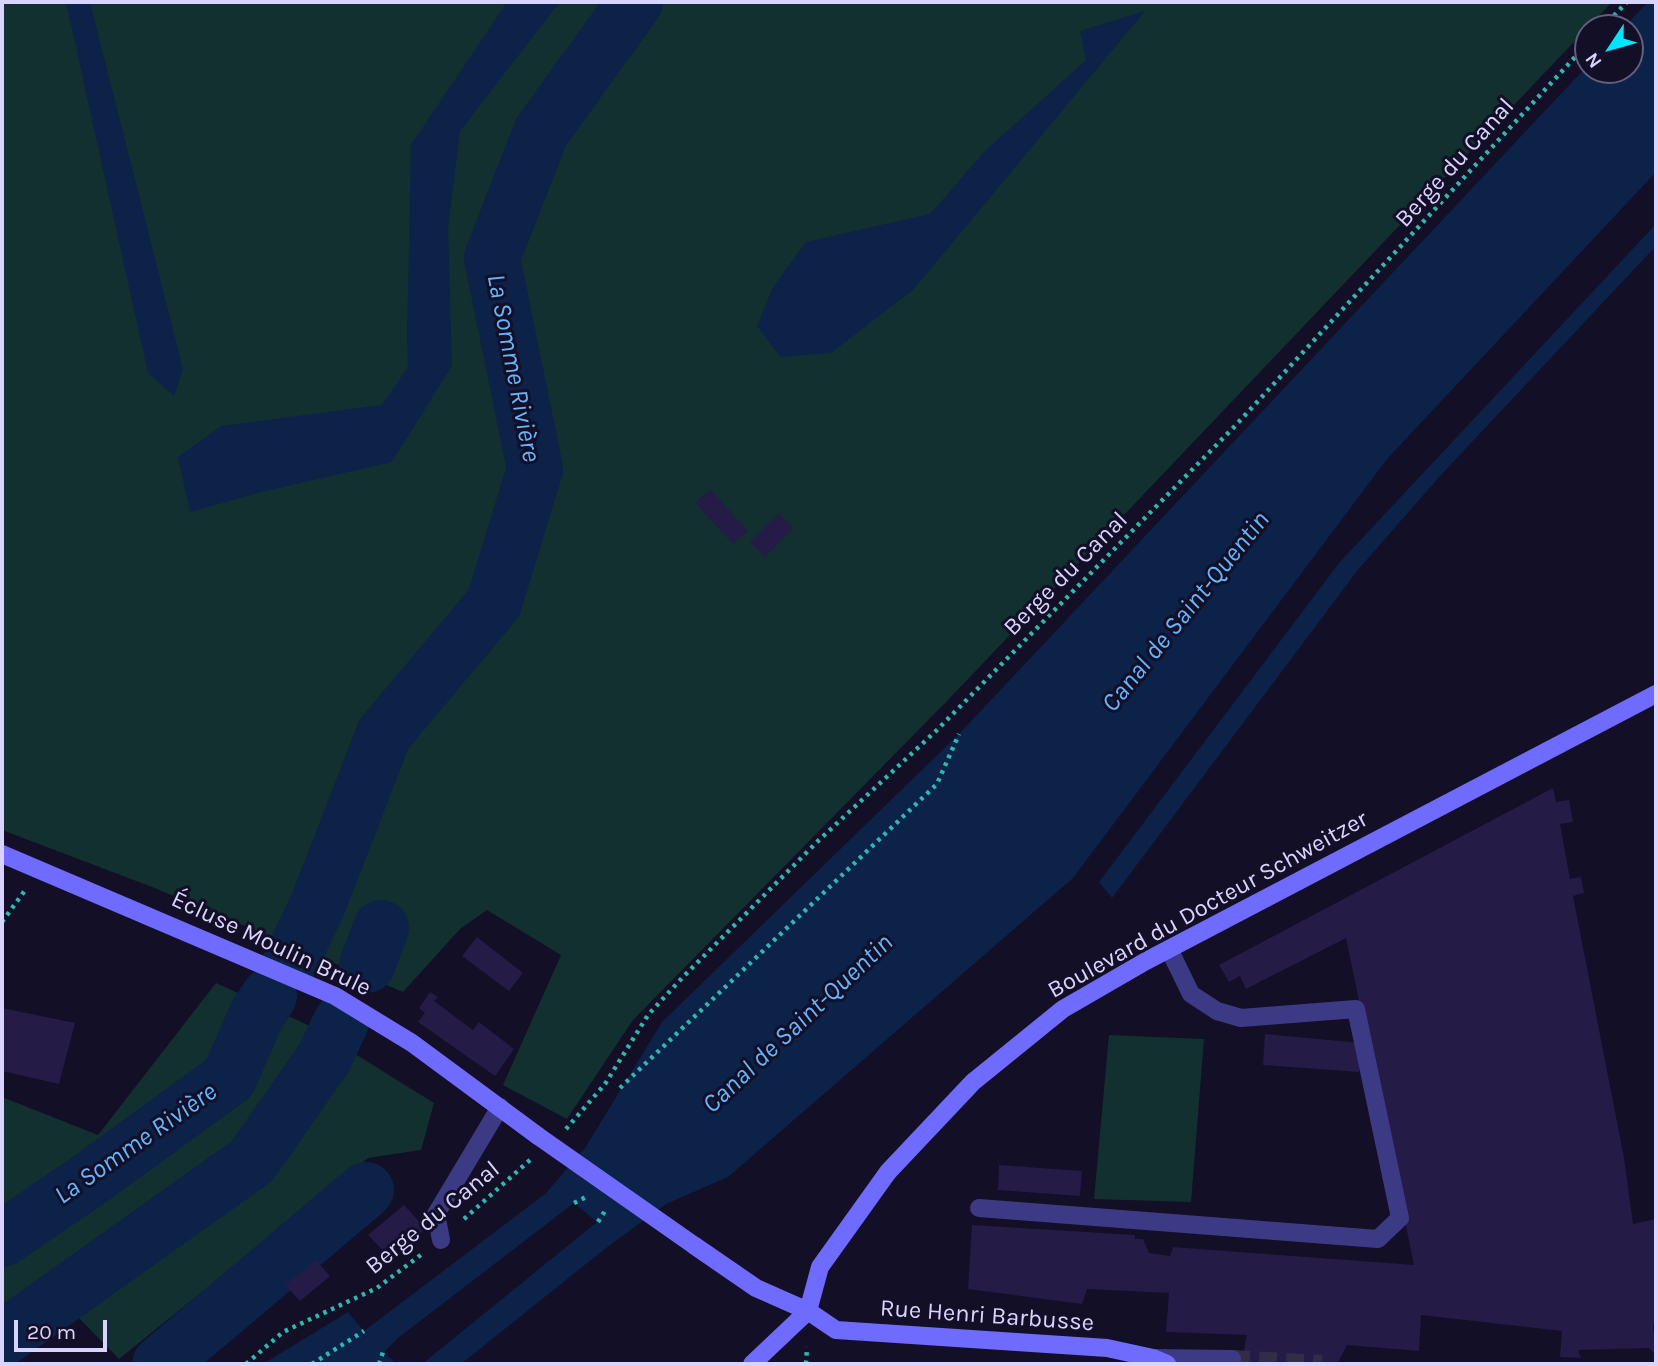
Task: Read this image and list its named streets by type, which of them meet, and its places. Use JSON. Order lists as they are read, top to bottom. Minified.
{"streets":{"street":["Boulevard du Docteur Schweitzer","Écluse Moulin Brule","Rue Henri Barbusse"],"path":["Berge du Canal"]},"crossings":[["Boulevard du Docteur Schweitzer","Rue Henri Barbusse"],["Écluse Moulin Brule","Rue Henri Barbusse"]],"water":["La Somme Rivière","Canal de Saint-Quentin"],"scale_bar":"20 m","north":"bottom left"}
